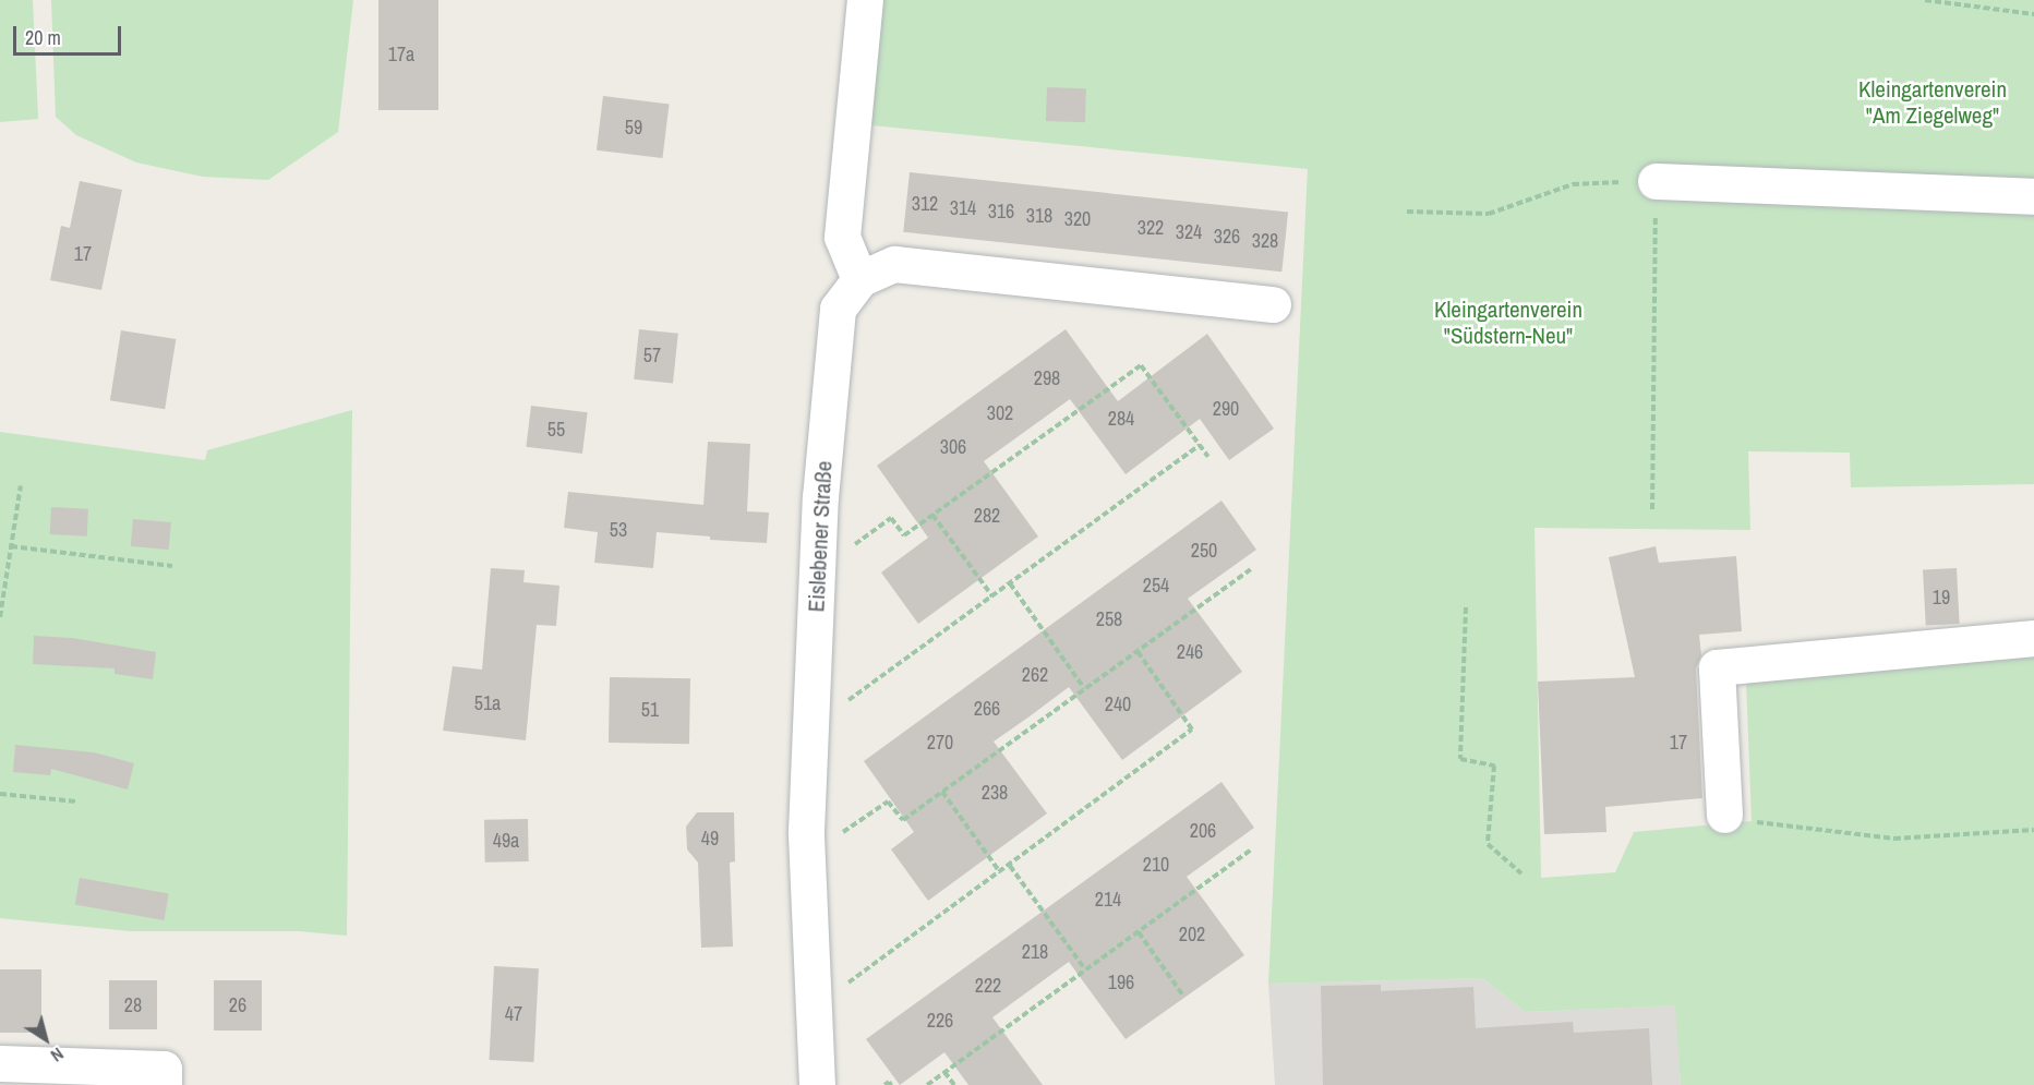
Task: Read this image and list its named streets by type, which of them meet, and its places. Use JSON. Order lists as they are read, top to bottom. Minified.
{"streets":{"street":["Eislebener Straße"]},"parks":["Kleingartenverein \"Am Ziegelweg\"","Kleingartenverein \"Südstern-Neu\""],"house_numbers":["17a","59","312","314","316","318","320","322","324","326","328","17","57","298","290","302","284","55","306","282","53","250","254","19","258","246","262","51a","240","266","51","270","17","238","206","49","49a","210","214","202","218","196","222","28","26","47","226"],"scale_bar":"20 m","north":"bottom right"}
